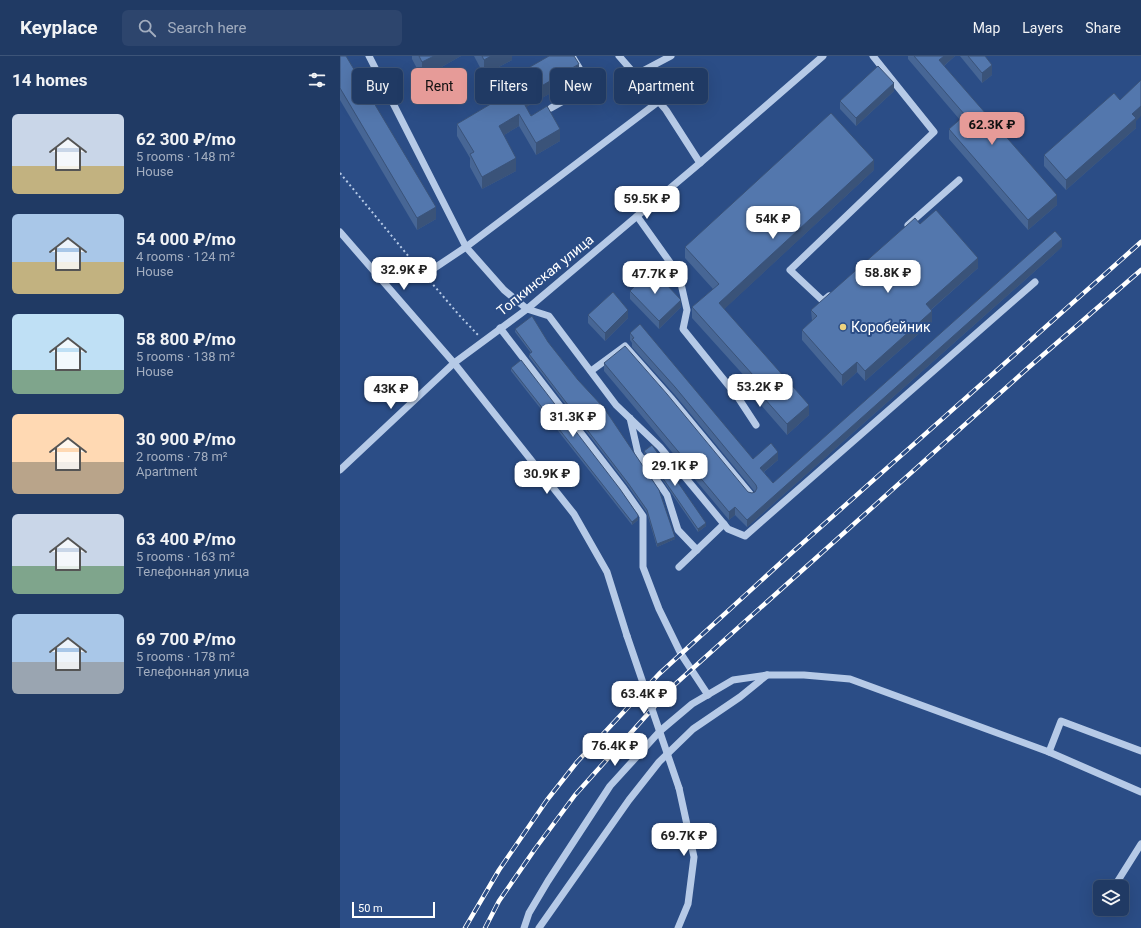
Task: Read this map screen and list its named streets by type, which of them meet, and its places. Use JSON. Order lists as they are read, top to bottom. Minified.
{"streets":{"street":["Топкинская улица"]},"places":["Коробейник"],"scale_bar":"50 m","page":{"header":"Keyplace","search":"Search here","nav":["Map","Layers","Share"],"heading":"14 homes","chip":["Buy","Rent","Filters","New","Apartment"],"list":[{"name":"62 300 ₽/mo","note":"5 rooms · 148 m² · House"},{"name":"54 000 ₽/mo","note":"4 rooms · 124 m² · House"},{"name":"58 800 ₽/mo","note":"5 rooms · 138 m² · House"},{"name":"30 900 ₽/mo","note":"2 rooms · 78 m² · Apartment"},{"name":"63 400 ₽/mo","note":"5 rooms · 163 m² · Телефонная улица"},{"name":"69 700 ₽/mo","note":"5 rooms · 178 m² · Телефонная улица"}],"price":["62.3K ₽","59.5K ₽","54K ₽","32.9K ₽","58.8K ₽","47.7K ₽","53.2K ₽","43K ₽","31.3K ₽","29.1K ₽","30.9K ₽","63.4K ₽","76.4K ₽","69.7K ₽"],"scale":"50 m"}}
